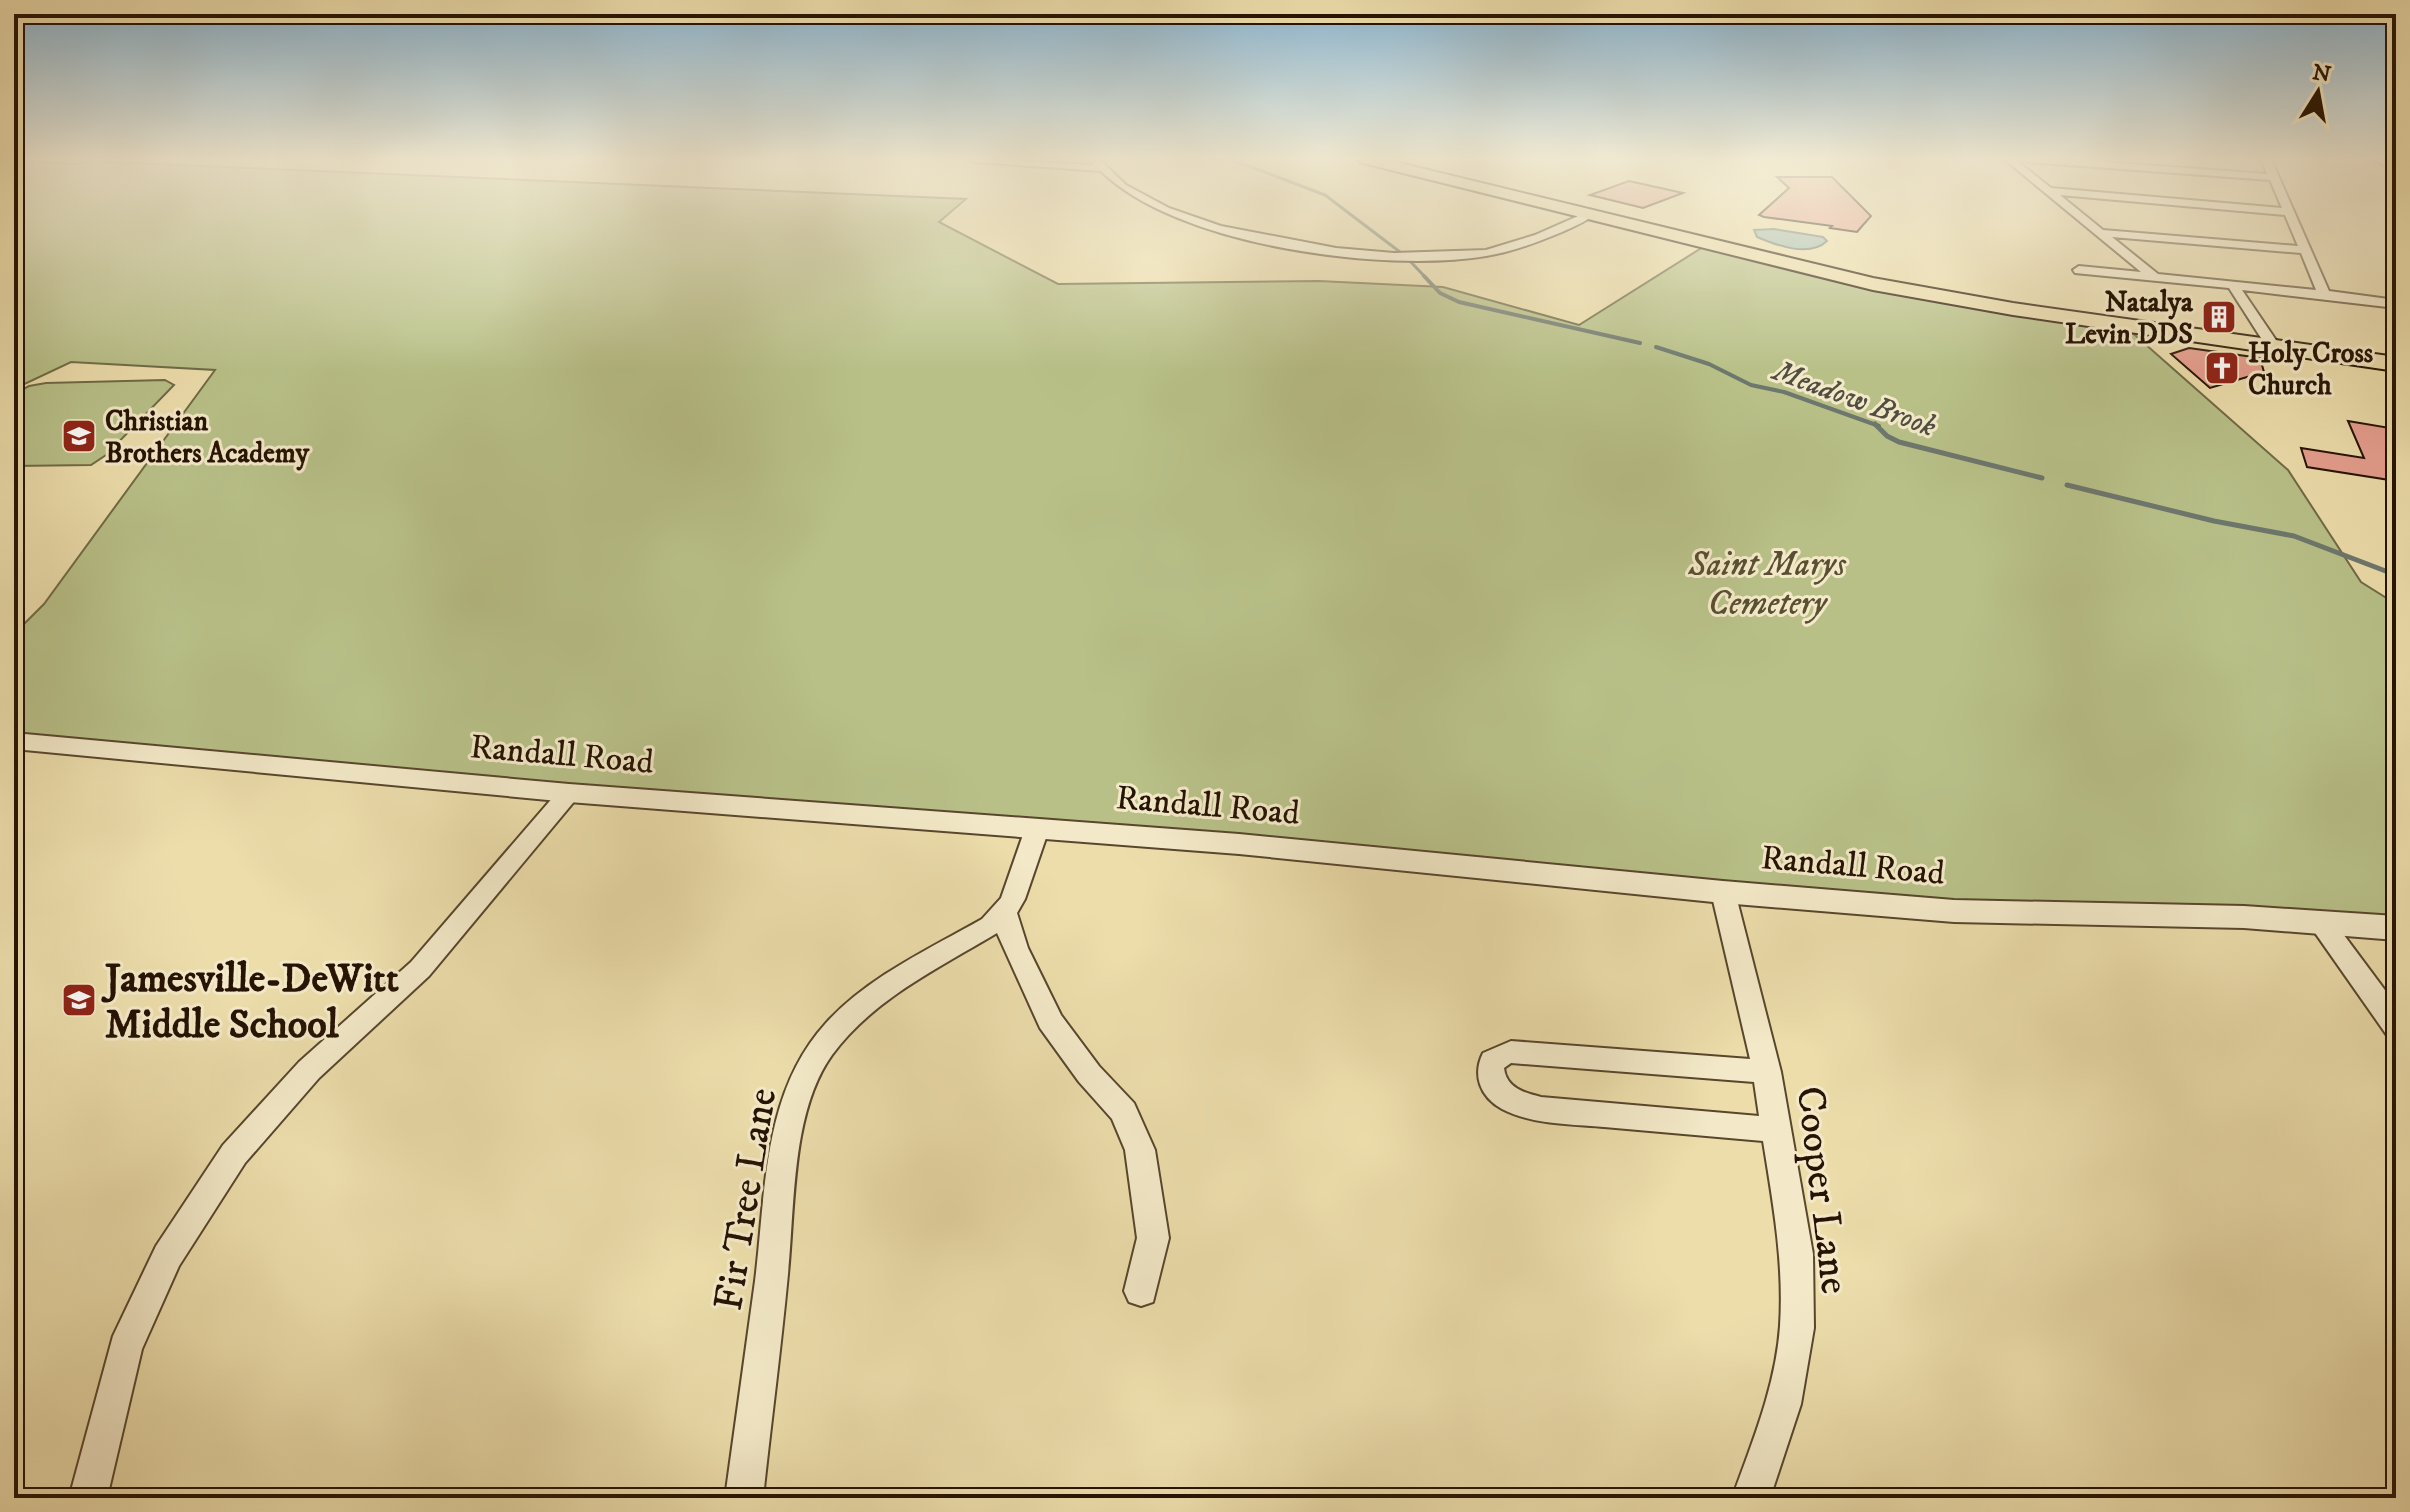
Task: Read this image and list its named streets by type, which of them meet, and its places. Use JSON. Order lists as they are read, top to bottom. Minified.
{"streets":{"street":["Randall Road","Cooper Lane","Fir Tree Lane"]},"crossings":[["Randall Road","Cooper Lane"]],"water":["Meadow Brook"],"parks":["Saint Marys Cemetery"],"places":{"building":["Natalya Levin DDS"],"church":["Holy Cross Church"],"school or university":["Christian Brothers Academy","Jamesville-DeWitt Middle School"]},"north":"top"}
